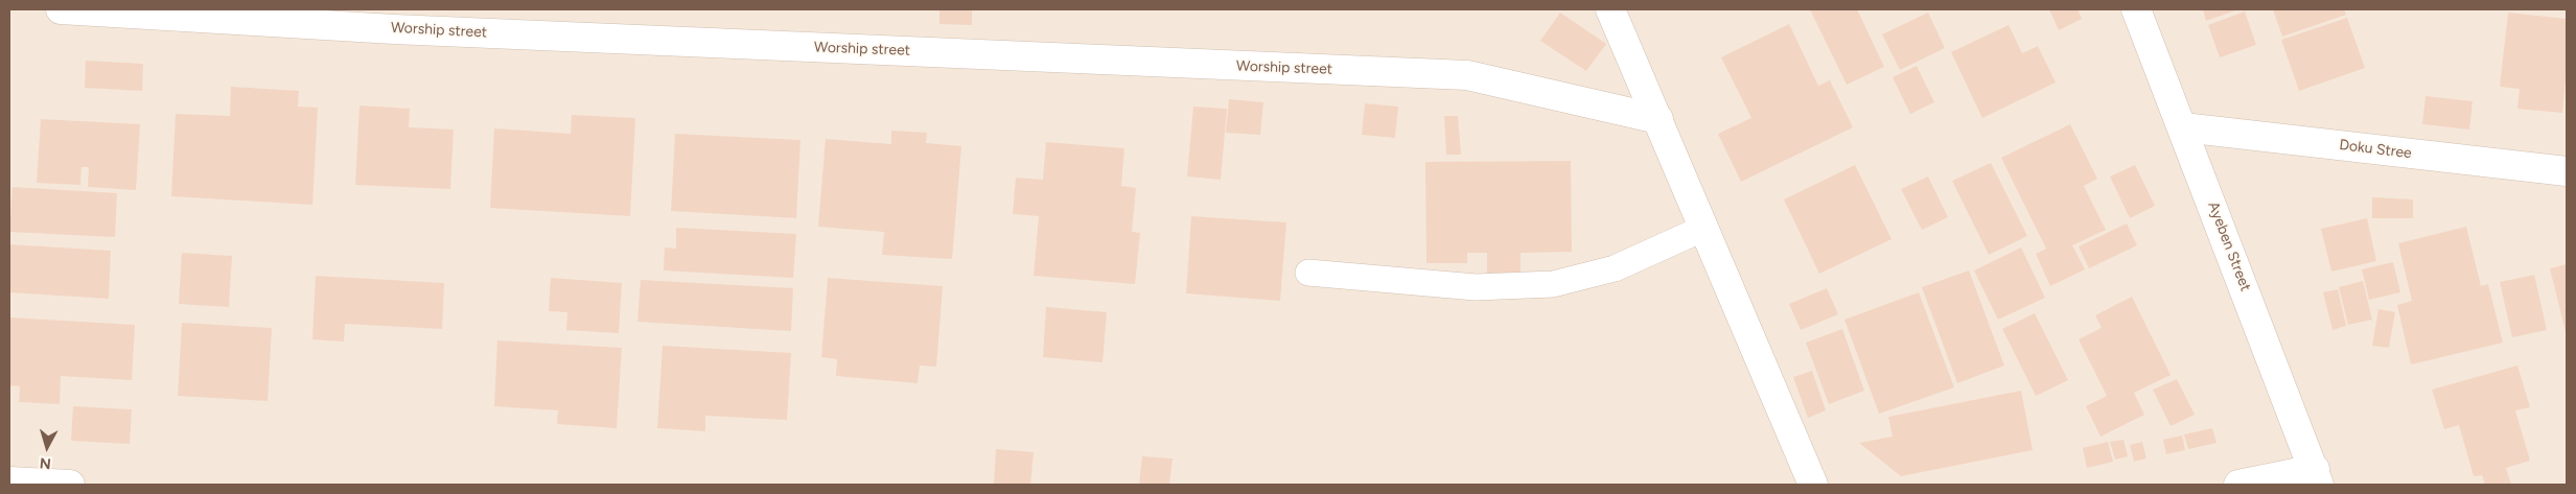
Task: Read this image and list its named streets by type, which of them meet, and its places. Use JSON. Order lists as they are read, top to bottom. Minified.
{"streets":{"street":["Worship street","Doku Stree","Ayeben Street"]},"crossings":[["Doku Stree","Ayeben Street"]],"north":"bottom"}
